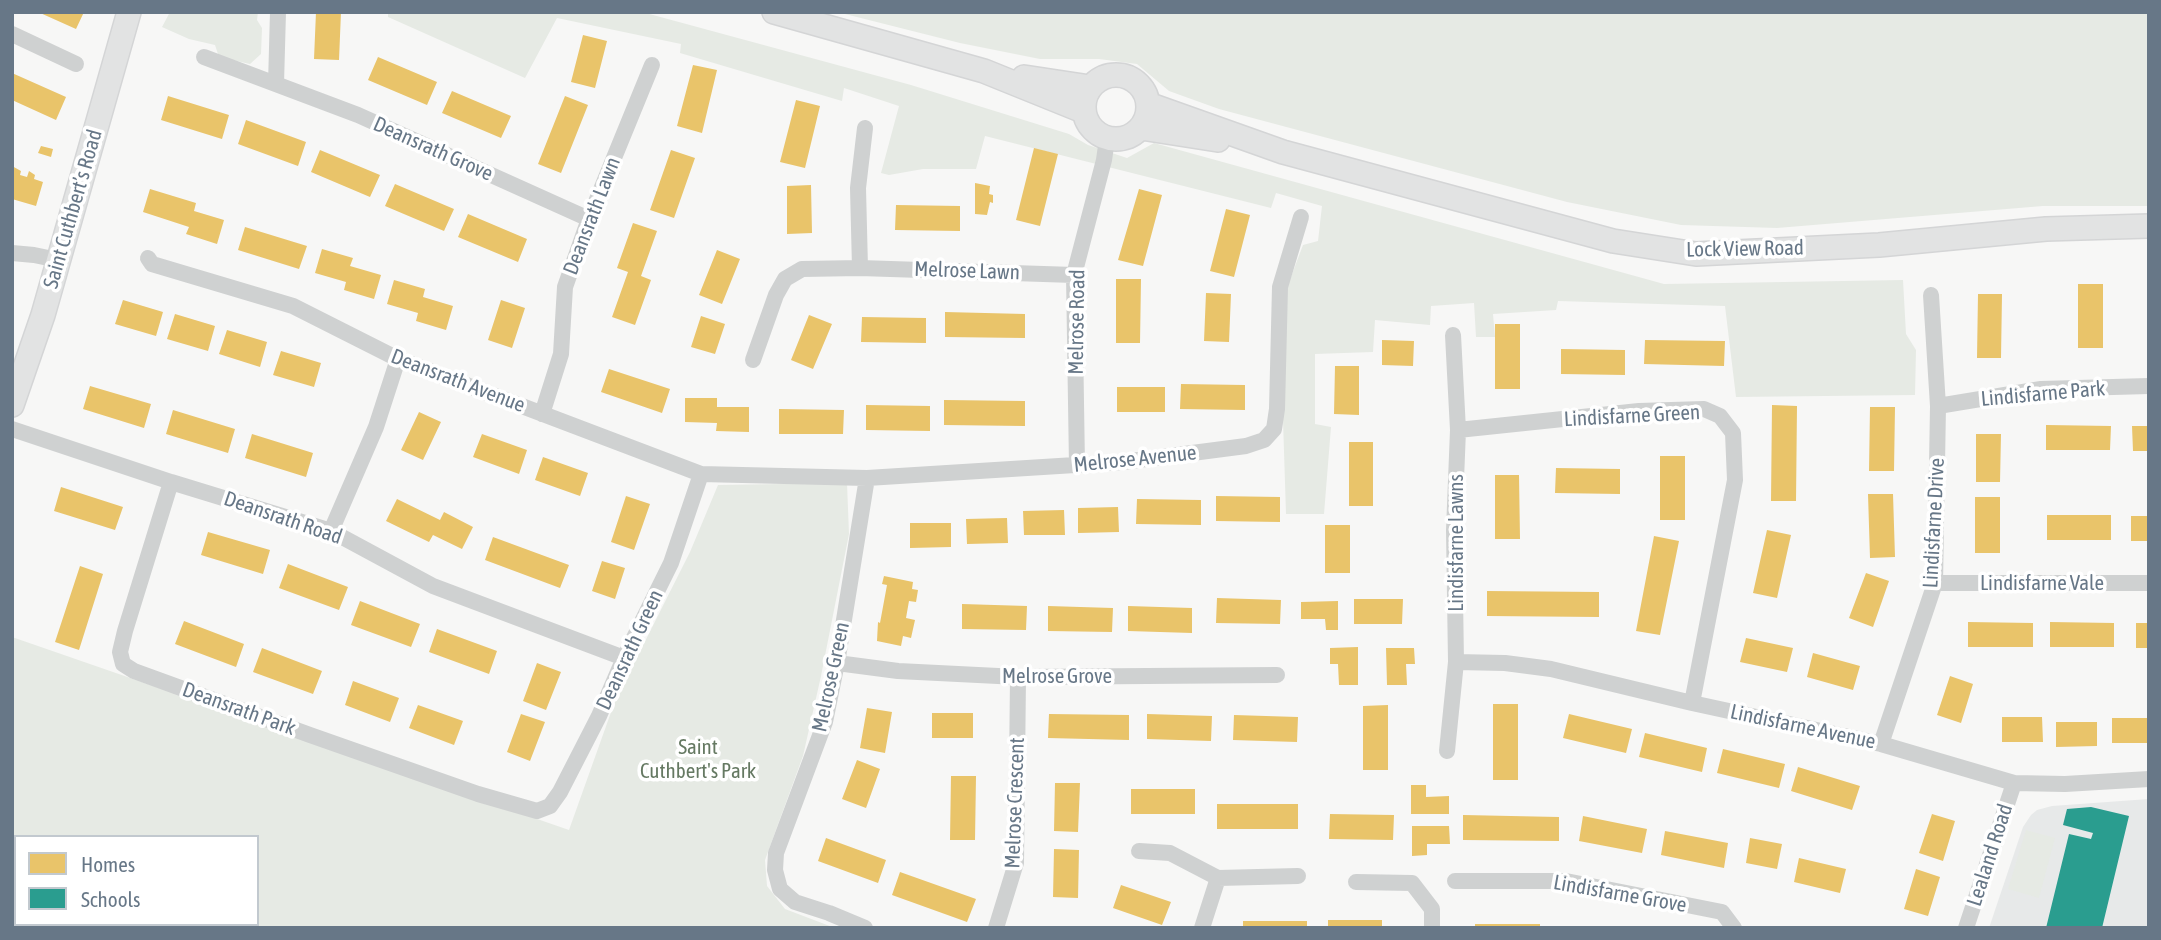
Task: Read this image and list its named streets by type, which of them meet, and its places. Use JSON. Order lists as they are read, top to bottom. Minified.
{"streets":{"street":["Deansrath Grove","Saint Cuthbert’s Road","Deansrath Lawn","Lock View Road","Melrose Lawn","Melrose Road","Deansrath Avenue","Lindisfarne Park","Lindisfarne Green","Melrose Avenue","Deansrath Road","Lindisfarne Drive","Lindisfarne Lawns","Lindisfarne Vale","Deansrath Green","Melrose Grove","Melrose Green","Deansrath Park","Lindisfarne Avenue","Melrose Crescent","Lealand Road","Lindisfarne Grove"]},"crossings":[["Deansrath Grove","Deansrath Lawn"],["Deansrath Lawn","Deansrath Avenue"],["Lock View Road","Melrose Road"],["Melrose Lawn","Melrose Road"],["Melrose Road","Melrose Avenue"],["Deansrath Avenue","Melrose Avenue"],["Deansrath Avenue","Deansrath Green"],["Lindisfarne Park","Lindisfarne Drive"],["Lindisfarne Green","Lindisfarne Lawns"],["Lindisfarne Green","Lindisfarne Avenue"],["Melrose Avenue","Melrose Green"],["Deansrath Road","Deansrath Green"],["Deansrath Road","Deansrath Park"],["Lindisfarne Drive","Lindisfarne Vale"],["Lindisfarne Drive","Lindisfarne Avenue"],["Lindisfarne Lawns","Lindisfarne Avenue"],["Deansrath Green","Deansrath Park"],["Melrose Grove","Melrose Green"],["Melrose Grove","Melrose Crescent"],["Lindisfarne Avenue","Lealand Road"]],"parks":["Saint Cuthbert's Park"],"legend":["Homes","Schools"]}
